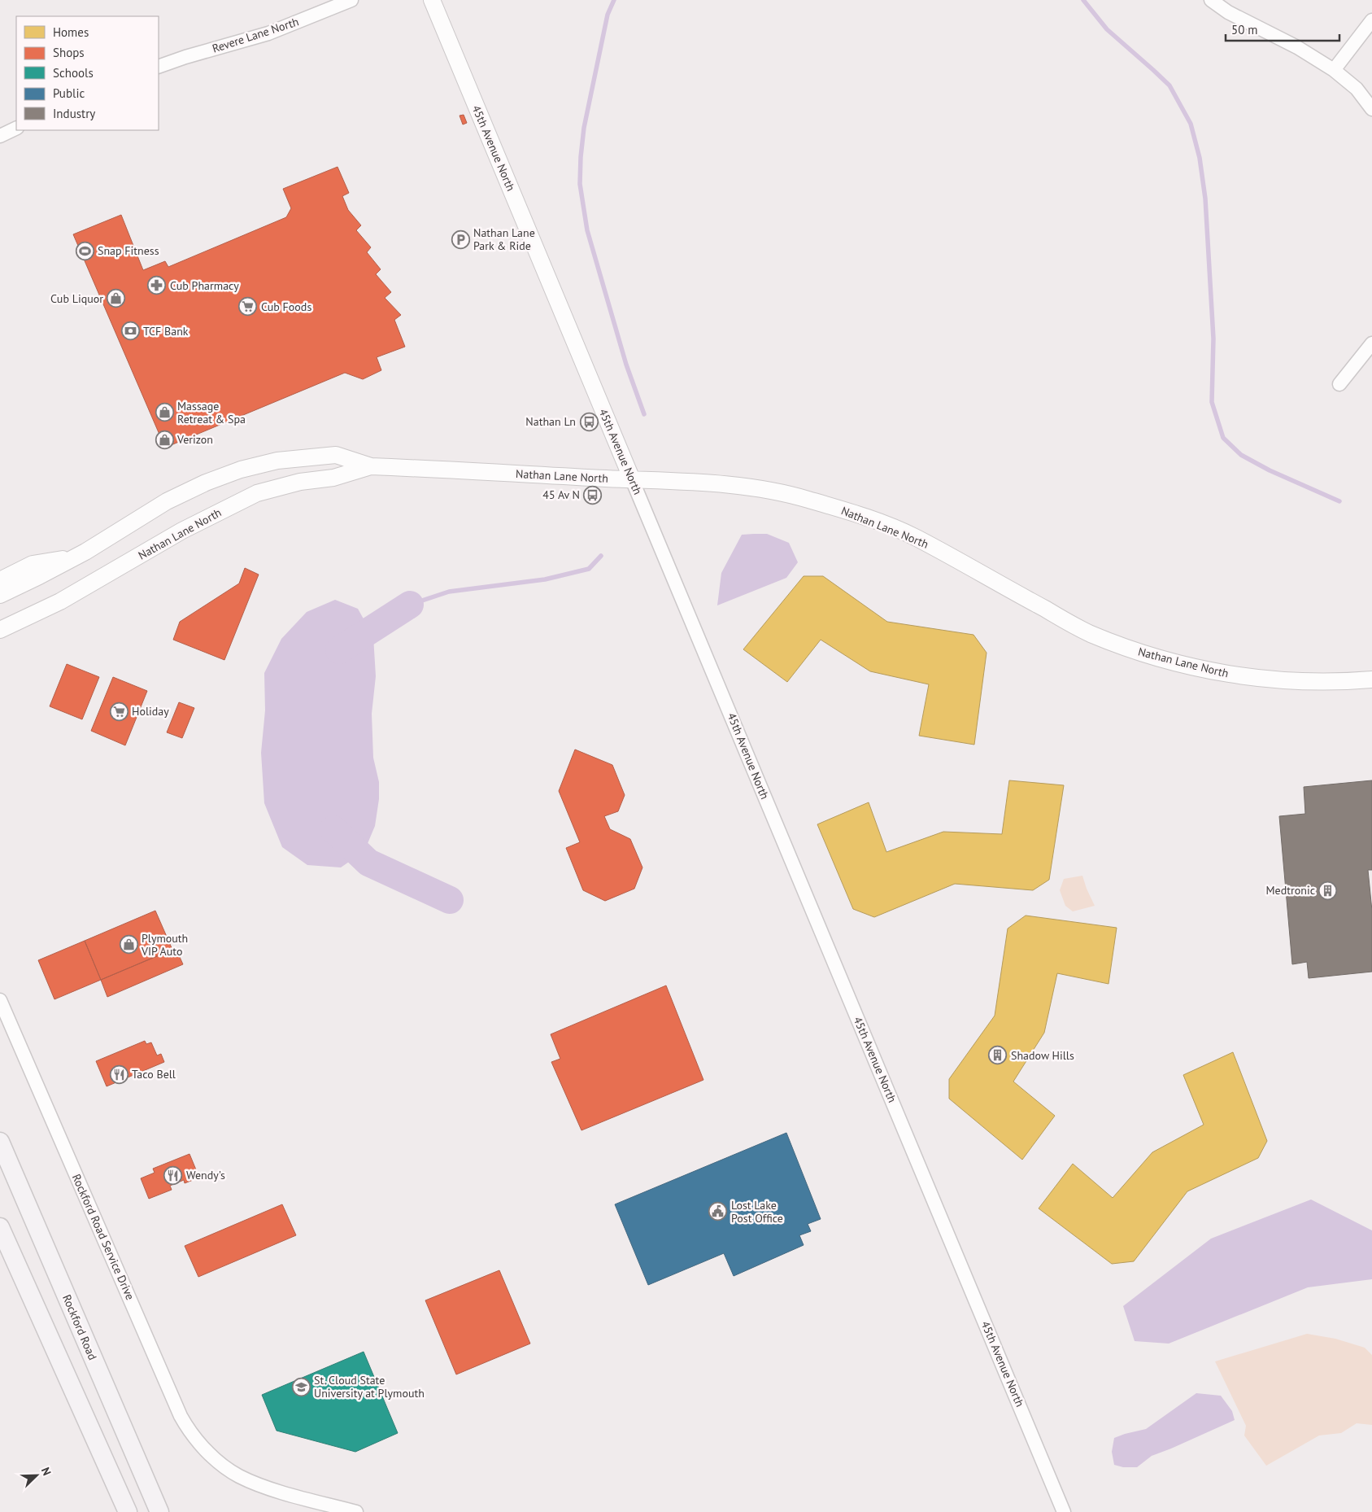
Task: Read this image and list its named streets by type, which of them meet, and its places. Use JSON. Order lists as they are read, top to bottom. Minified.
{"streets":{"main road":["Rockford Road"],"street":["Revere Lane North","45th Avenue North","Nathan Lane North","Rockford Road Service Drive"]},"crossings":[["45th Avenue North","Nathan Lane North"]],"places":{"parking":["Nathan Lane Park & Ride"],"sports":["Snap Fitness"],"pharmacy":["Cub Pharmacy"],"shop":["Cub Liquor","Massage Retreat & Spa","Verizon","Plymouth VIP Auto"],"supermarket":["Cub Foods","Holiday"],"bank":["TCF Bank"],"bus stop":["Nathan Ln","45 Av N"],"building":["Medtronic","Shadow Hills"],"restaurant":["Taco Bell","Wendy's"],"public building":["Lost Lake Post Office"],"school or university":["St. Cloud State University at Plymouth"]},"legend":["Homes","Shops","Schools","Public","Industry"],"scale_bar":"50 m","north":"top right"}
